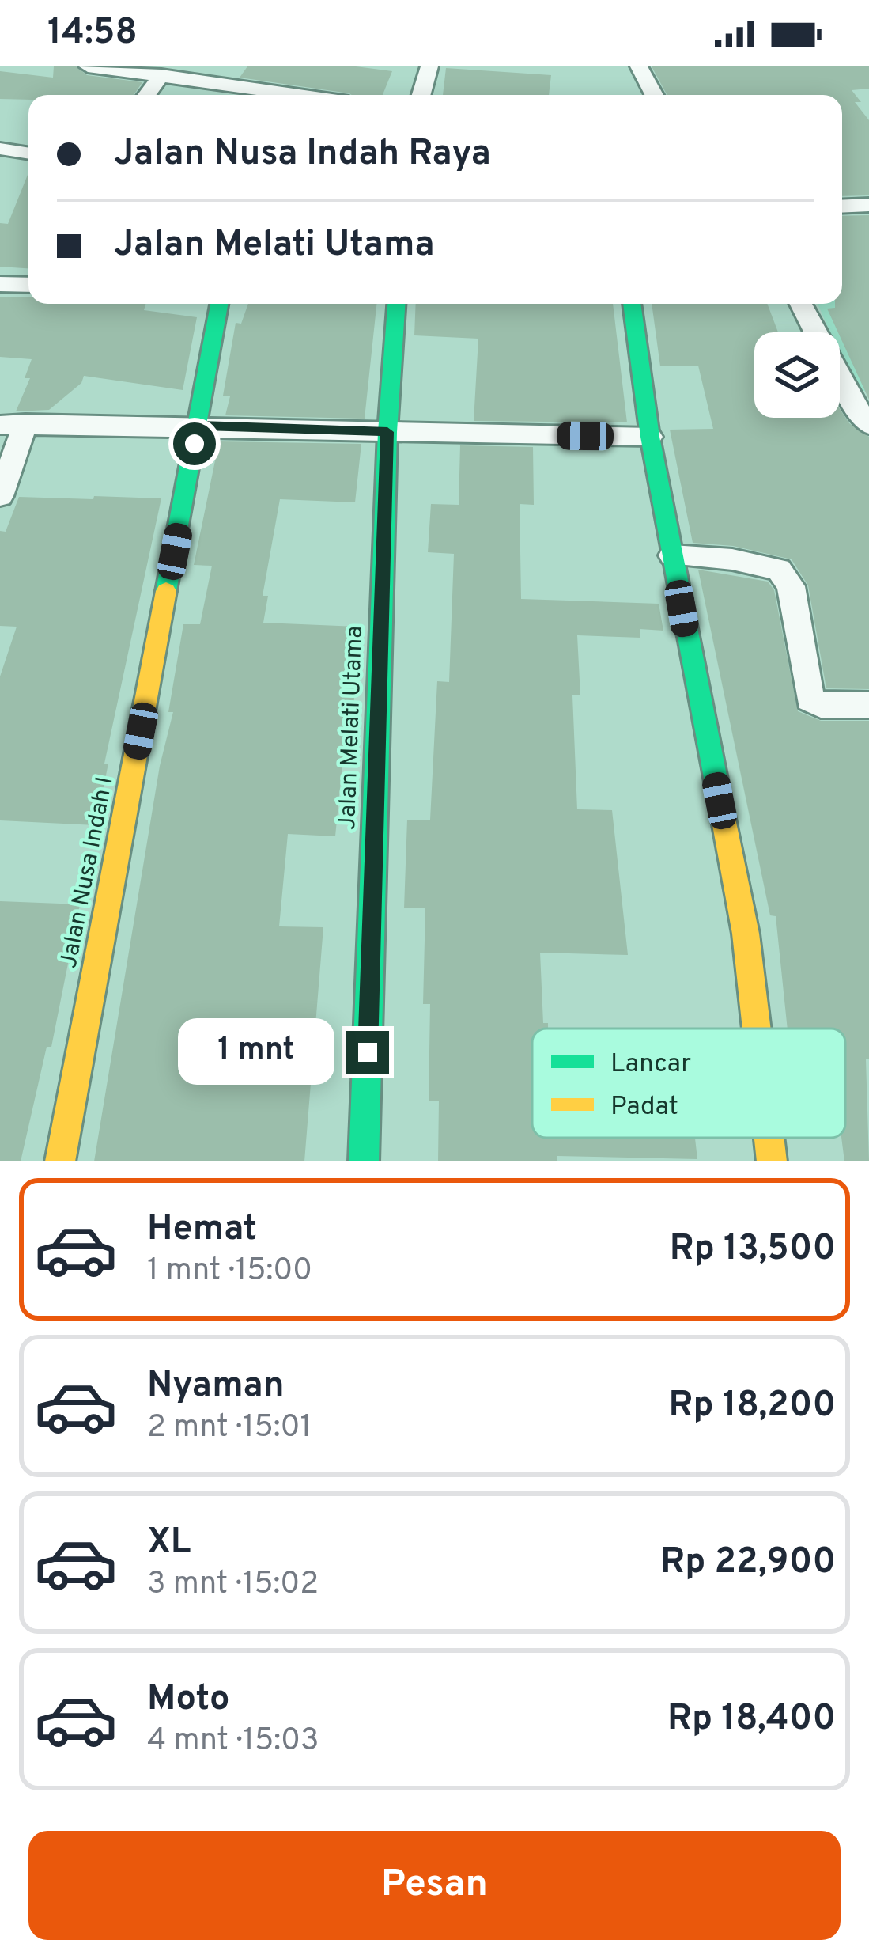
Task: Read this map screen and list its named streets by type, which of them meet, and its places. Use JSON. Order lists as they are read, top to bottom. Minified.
{"streets":{"street":["Jalan Melati Utama","Jalan Nusa Indah I"]},"legend":["Lancar","Padat"],"page":{"status":"14:58","banner":["Jalan Nusa Indah Raya","Jalan Melati Utama"],"bubble":"1 mnt","list":[{"name":"Hemat","note":"1 mnt · 15:00","value":"Rp 13,500"},{"name":"Nyaman","note":"2 mnt · 15:01","value":"Rp 18,200"},{"name":"XL","note":"3 mnt · 15:02","value":"Rp 22,900"},{"name":"Moto","note":"4 mnt · 15:03","value":"Rp 18,400"}],"buttons":"Pesan"}}
